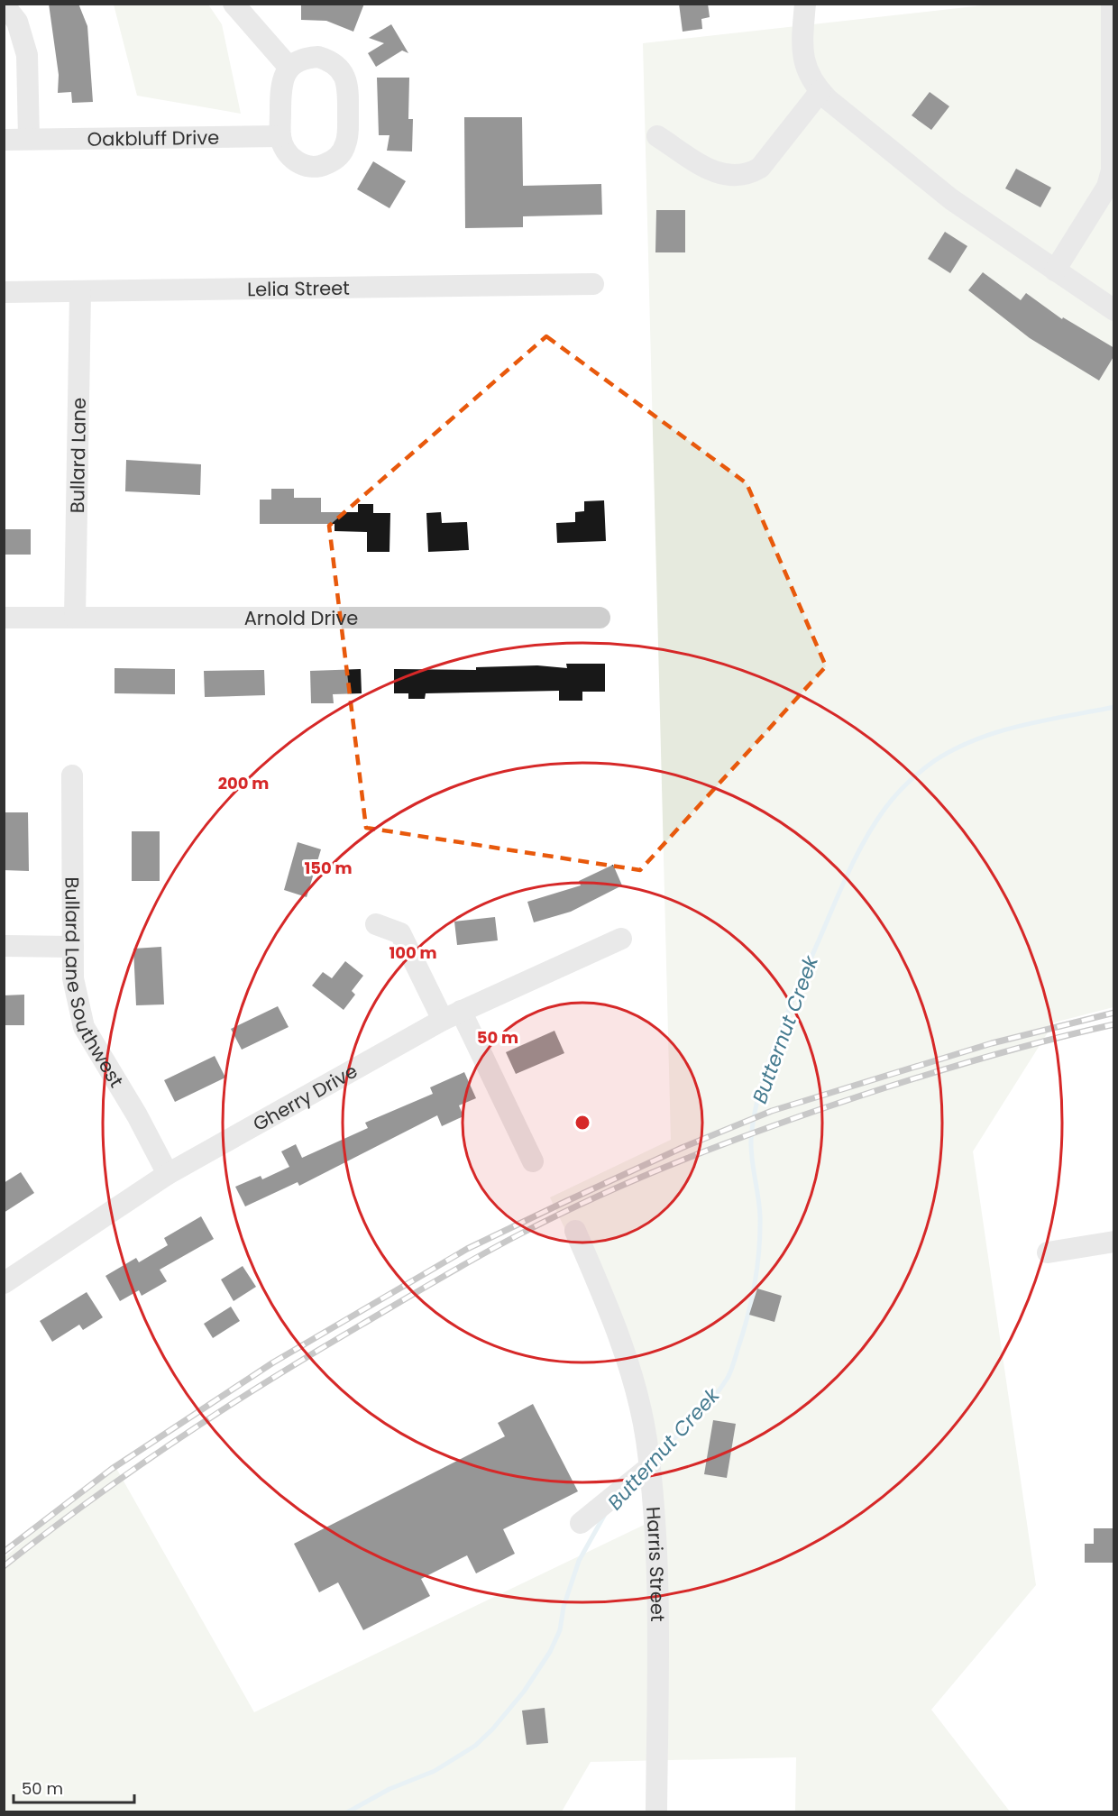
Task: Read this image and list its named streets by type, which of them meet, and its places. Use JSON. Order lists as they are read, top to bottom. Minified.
{"streets":{"street":["Oakbluff Drive","Lelia Street","Bullard Lane","Arnold Drive","Bullard Lane Southwest","Gherry Drive","Harris Street"]},"crossings":[["Lelia Street","Bullard Lane"],["Bullard Lane","Arnold Drive"],["Bullard Lane Southwest","Gherry Drive"]],"water":["Butternut Creek"],"scale_bar":"50 m","rings":["200 m","150 m","100 m","50 m"]}
